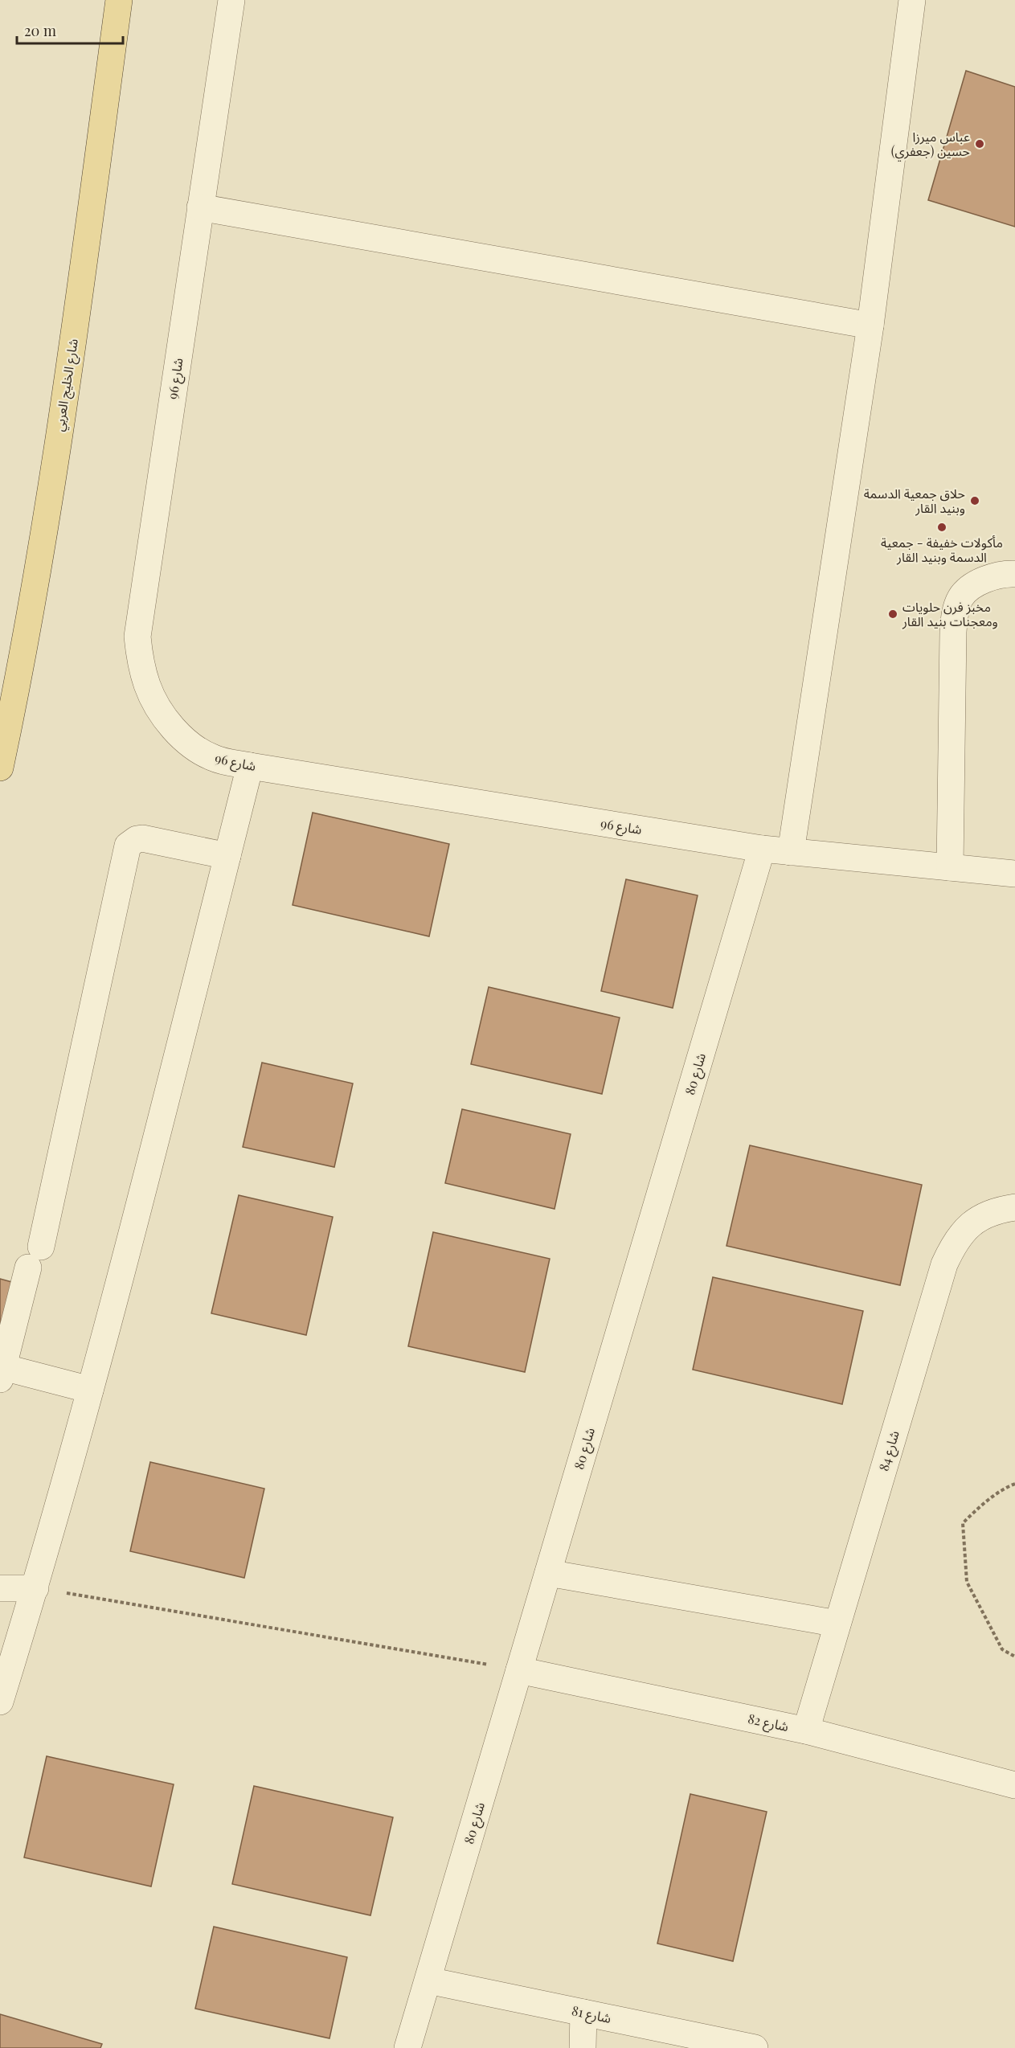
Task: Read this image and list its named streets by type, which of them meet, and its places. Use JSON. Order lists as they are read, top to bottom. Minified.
{"streets":{"main road":["شارع الخليج العربي"],"street":["شارع 96","شارع 80","شارع 84","شارع 82","شارع 81"]},"crossings":[["شارع 96","شارع 80"],["شارع 80","شارع 82"],["شارع 80","شارع 81"],["شارع 84","شارع 82"]],"places":["عباس ميرزا حسين (جعفري)","حلاق جمعية الدسمة وبنيد القار","مأكولات خفيفة - جمعية الدسمة وبنيد القار","مخبز فرن حلويات ومعجنات بنيد القار"],"scale_bar":"20 m"}
